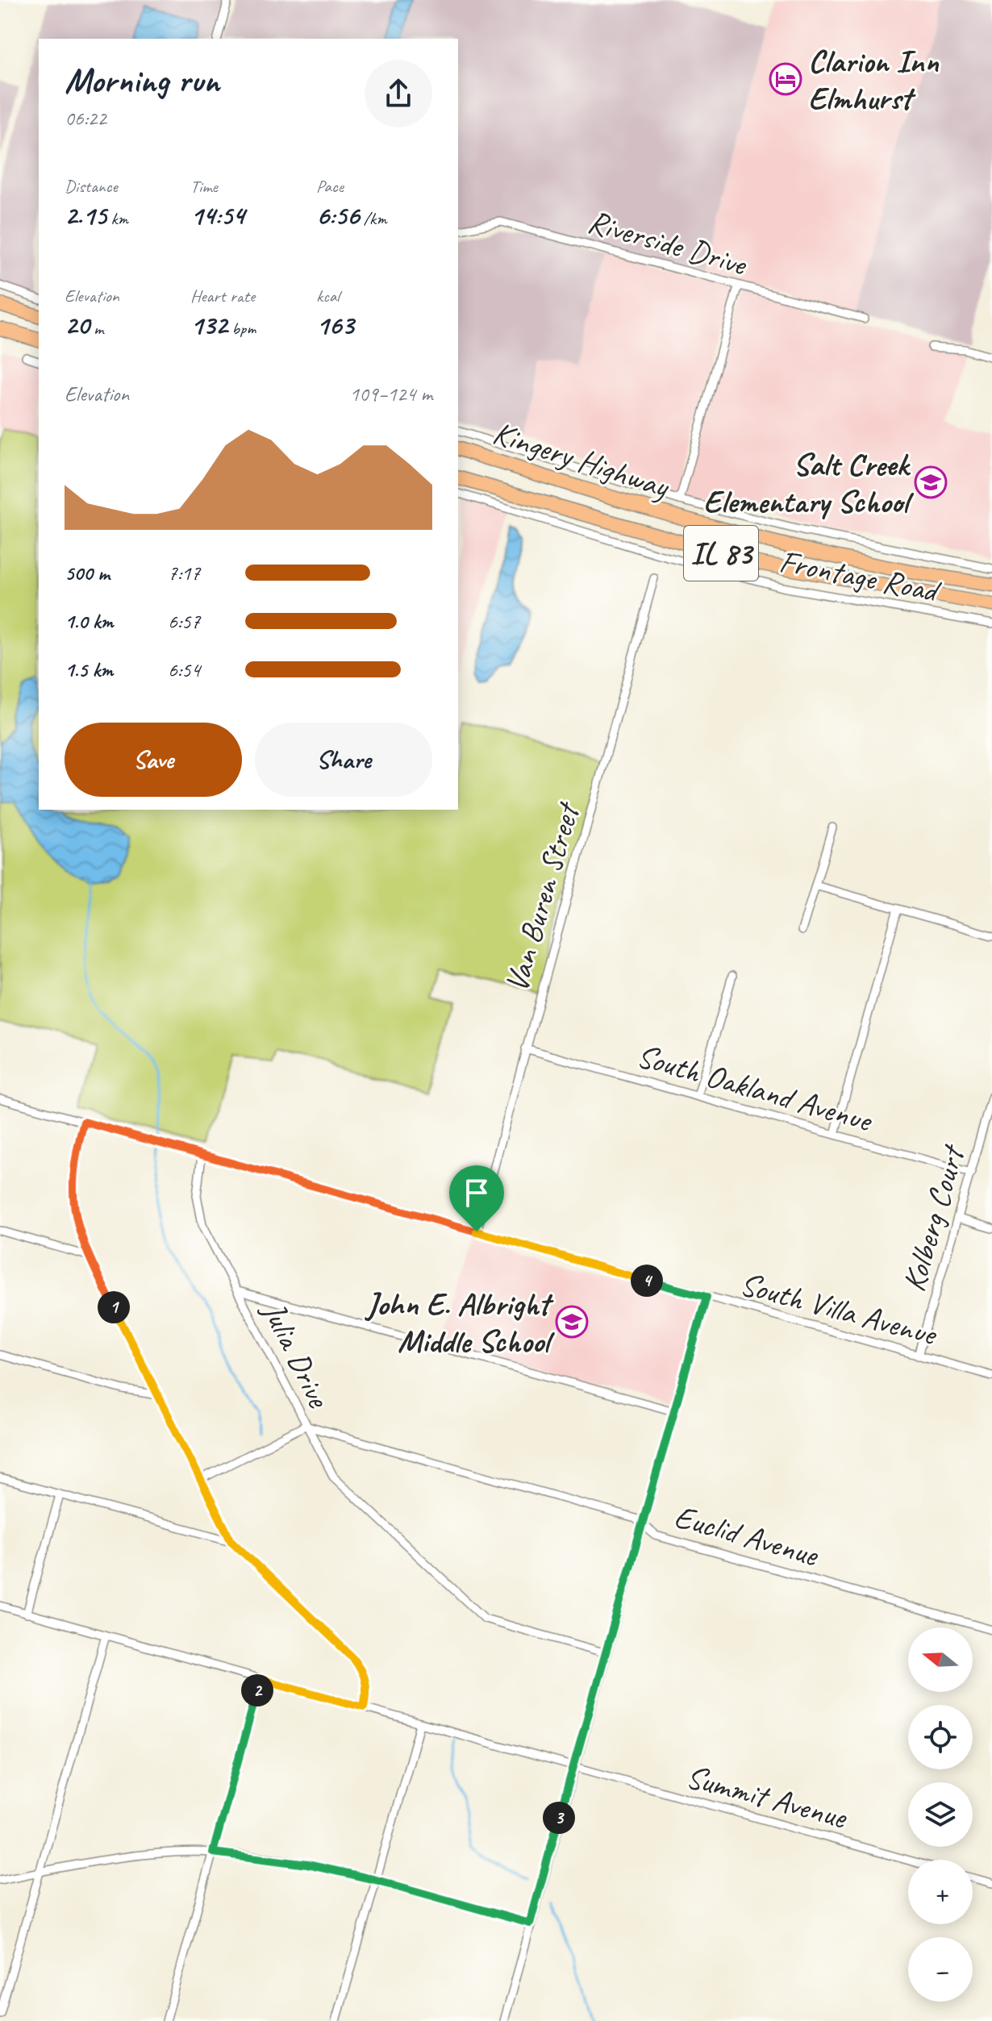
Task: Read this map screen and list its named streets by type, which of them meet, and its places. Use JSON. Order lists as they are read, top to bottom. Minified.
{"streets":{"highway":["Kingery Highway","IL 83"],"street":["Riverside Drive","Frontage Road","Van Buren Street","South Oakland Avenue","Kolberg Court","South Villa Avenue","Julia Drive","Euclid Avenue","Summit Avenue"]},"crossings":[["Van Buren Street","South Oakland Avenue"],["Van Buren Street","South Villa Avenue"],["South Oakland Avenue","Kolberg Court"],["Kolberg Court","South Villa Avenue"],["South Villa Avenue","Julia Drive"],["Julia Drive","Euclid Avenue"]],"places":{"hotel":["Clarion Inn Elmhurst"],"school or university":["Salt Creek Elementary School","John E. Albright Middle School"]},"north":"left","page":{"heading":["Morning run","06:22"],"stats":[["Distance","2.15 km"],["Time","14:54"],["Pace","6:56 /km"],["Elevation","20 m"],["Heart rate","132 bpm"],["kcal","163"]],"chart":["Elevation","109–124 m"],"list":[{"name":"500 m","note":"7:17"},{"name":"1.0 km","note":"6:57"},{"name":"1.5 km","note":"6:54"}],"buttons":["Save","Share"],"pins":["4","1","2","3"],"map_buttons":["+","−"]}}
